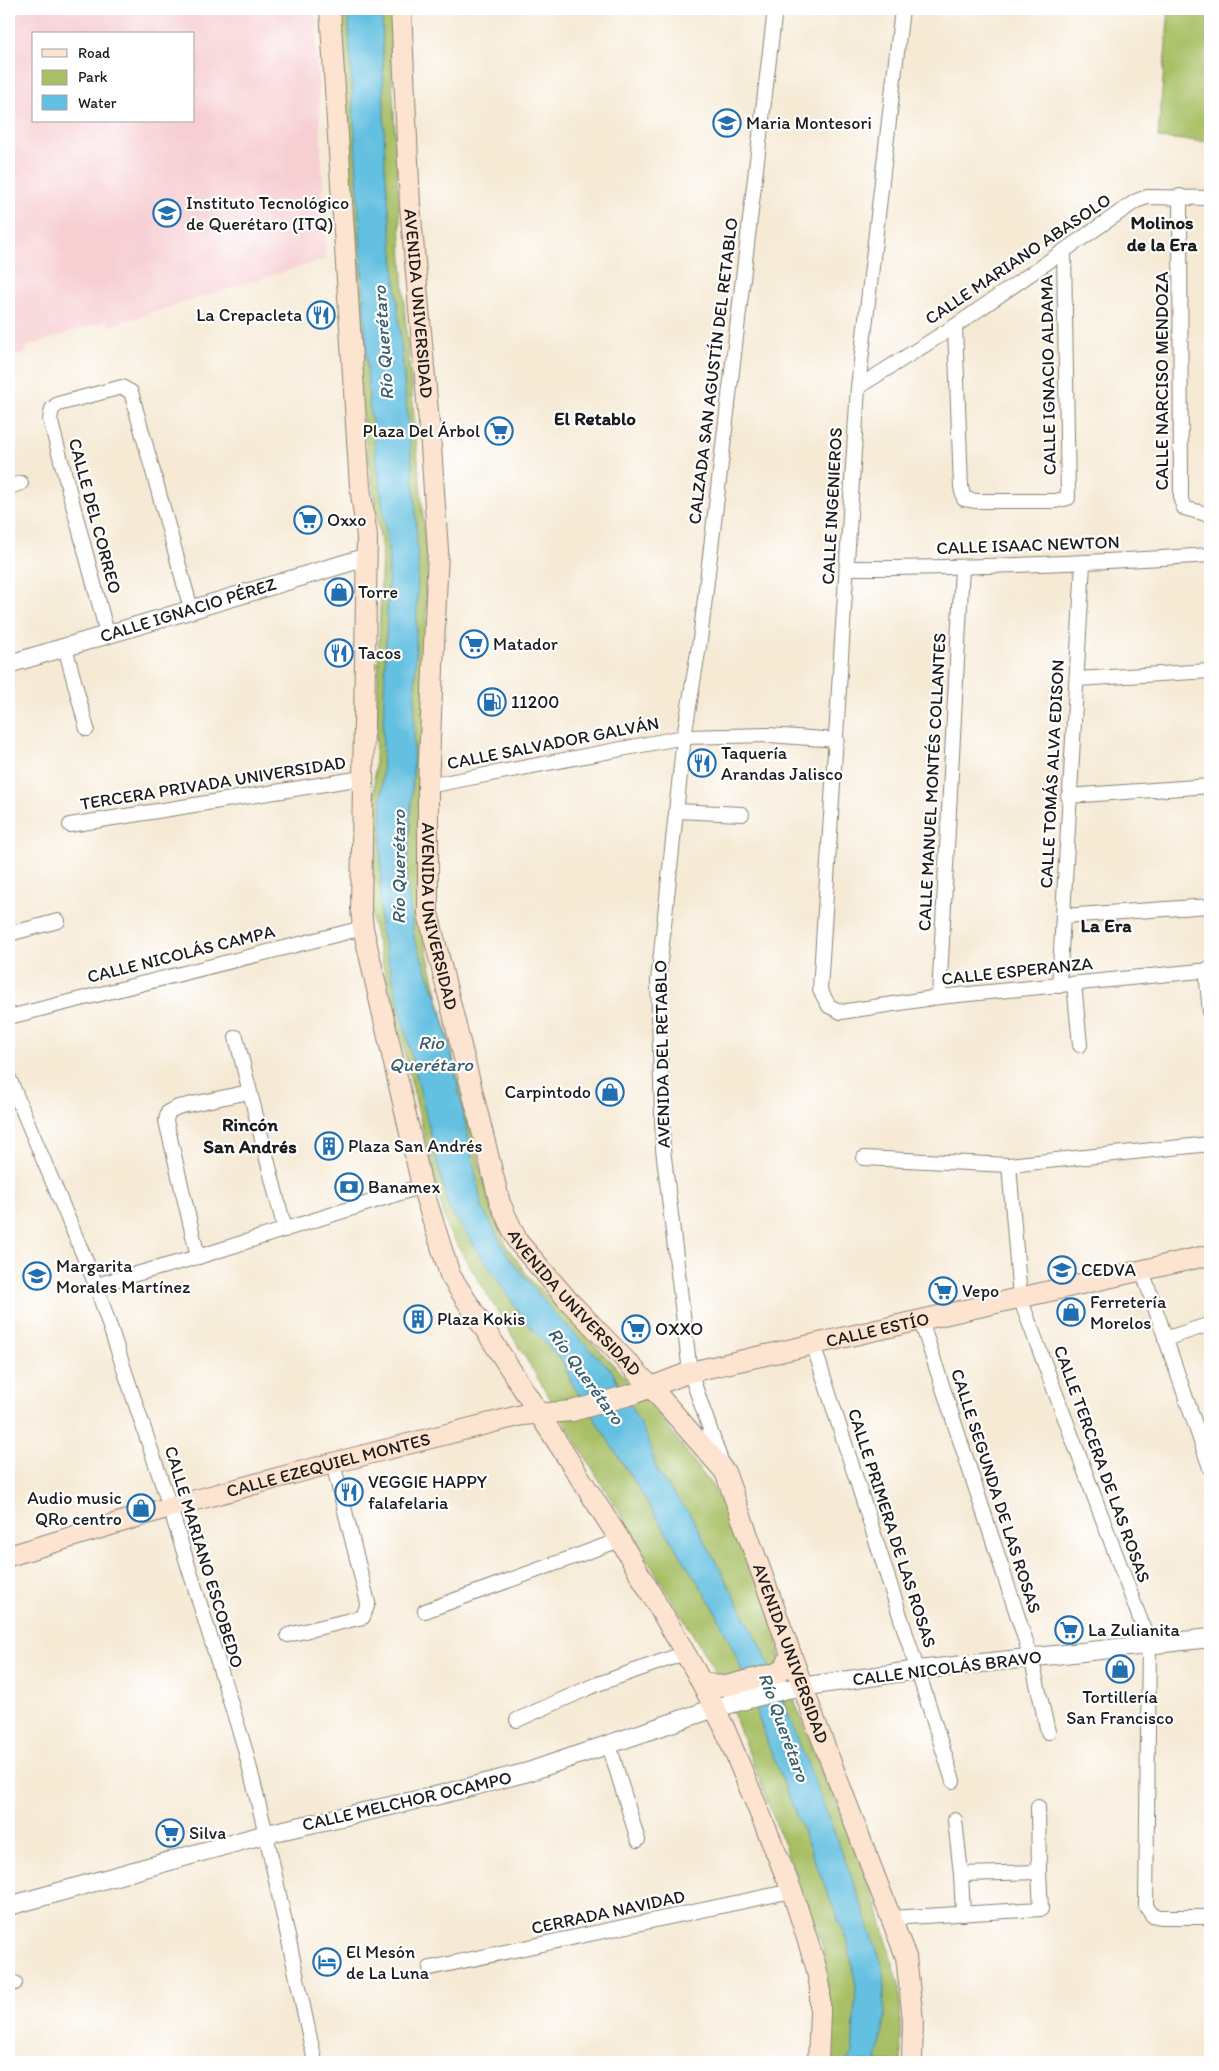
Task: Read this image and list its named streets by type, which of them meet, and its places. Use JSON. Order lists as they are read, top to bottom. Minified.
{"streets":{"main road":["AVENIDA UNIVERSIDAD","CALLE ESTÍO","CALLE EZEQUIEL MONTES"],"street":["CALLE MARIANO ABASOLO","CALZADA SAN AGUSTÍN DEL RETABLO","CALLE IGNACIO ALDAMA","CALLE NARCISO MENDOZA","CALLE INGENIEROS","CALLE DEL CORREO","CALLE ISAAC NEWTON","CALLE IGNACIO PÉREZ","CALLE SALVADOR GALVÁN","CALLE TOMÁS ALVA EDISON","CALLE MANUEL MONTÉS COLLANTES","TERCERA PRIVADA UNIVERSIDAD","CALLE NICOLÁS CAMPA","CALLE ESPERANZA","AVENIDA DEL RETABLO","CALLE TERCERA DE LAS ROSAS","CALLE SEGUNDA DE LAS ROSAS","CALLE PRIMERA DE LAS ROSAS","CALLE MARIANO ESCOBEDO","CALLE NICOLÁS BRAVO","CALLE MELCHOR OCAMPO","CERRADA NAVIDAD"]},"crossings":[["CALLE MARIANO ABASOLO","CALLE IGNACIO ALDAMA"],["CALLE MARIANO ABASOLO","CALLE NARCISO MENDOZA"],["CALLE MARIANO ABASOLO","CALLE INGENIEROS"],["AVENIDA UNIVERSIDAD","CALLE SALVADOR GALVÁN"],["AVENIDA UNIVERSIDAD","AVENIDA DEL RETABLO"],["AVENIDA UNIVERSIDAD","CALLE EZEQUIEL MONTES"],["AVENIDA UNIVERSIDAD","CALLE NICOLÁS BRAVO"],["CALZADA SAN AGUSTÍN DEL RETABLO","CALLE SALVADOR GALVÁN"],["CALZADA SAN AGUSTÍN DEL RETABLO","AVENIDA DEL RETABLO"],["CALLE INGENIEROS","CALLE ISAAC NEWTON"],["CALLE INGENIEROS","CALLE SALVADOR GALVÁN"],["CALLE INGENIEROS","CALLE ESPERANZA"],["CALLE DEL CORREO","CALLE IGNACIO PÉREZ"],["CALLE ISAAC NEWTON","CALLE TOMÁS ALVA EDISON"],["CALLE ISAAC NEWTON","CALLE MANUEL MONTÉS COLLANTES"],["CALLE SALVADOR GALVÁN","AVENIDA DEL RETABLO"],["CALLE TOMÁS ALVA EDISON","CALLE ESPERANZA"],["CALLE MANUEL MONTÉS COLLANTES","CALLE ESPERANZA"],["AVENIDA DEL RETABLO","CALLE ESTÍO"],["CALLE ESTÍO","CALLE TERCERA DE LAS ROSAS"],["CALLE ESTÍO","CALLE SEGUNDA DE LAS ROSAS"],["CALLE ESTÍO","CALLE PRIMERA DE LAS ROSAS"],["CALLE TERCERA DE LAS ROSAS","CALLE NICOLÁS BRAVO"],["CALLE EZEQUIEL MONTES","CALLE MARIANO ESCOBEDO"],["CALLE SEGUNDA DE LAS ROSAS","CALLE NICOLÁS BRAVO"],["CALLE PRIMERA DE LAS ROSAS","CALLE NICOLÁS BRAVO"],["CALLE MARIANO ESCOBEDO","CALLE MELCHOR OCAMPO"]],"districts":["Molinos de la Era","El Retablo","La Era","Rincón San Andrés"],"water":["Río Querétaro","Rio Querétaro"],"places":{"school or university":["Maria Montesori","Instituto Tecnológico de Querétaro (ITQ)","CEDVA","Margarita Morales Martínez"],"restaurant":["La Crepacleta","Tacos","Taquería Arandas Jalisco","VEGGIE HAPPY falafelaria"],"supermarket":["Plaza Del Árbol","Oxxo","Matador","Vepo","OXXO","La Zulianita","Silva"],"shop":["Torre","Carpintodo","Ferretería Morelos","Audio music QRo centro","Tortillería San Francisco"],"fuel station":["11200"],"building":["Plaza San Andrés","Plaza Kokis"],"bank":["Banamex"],"hotel":["El Mesón de La Luna"]},"legend":["Road","Park","Water"]}
